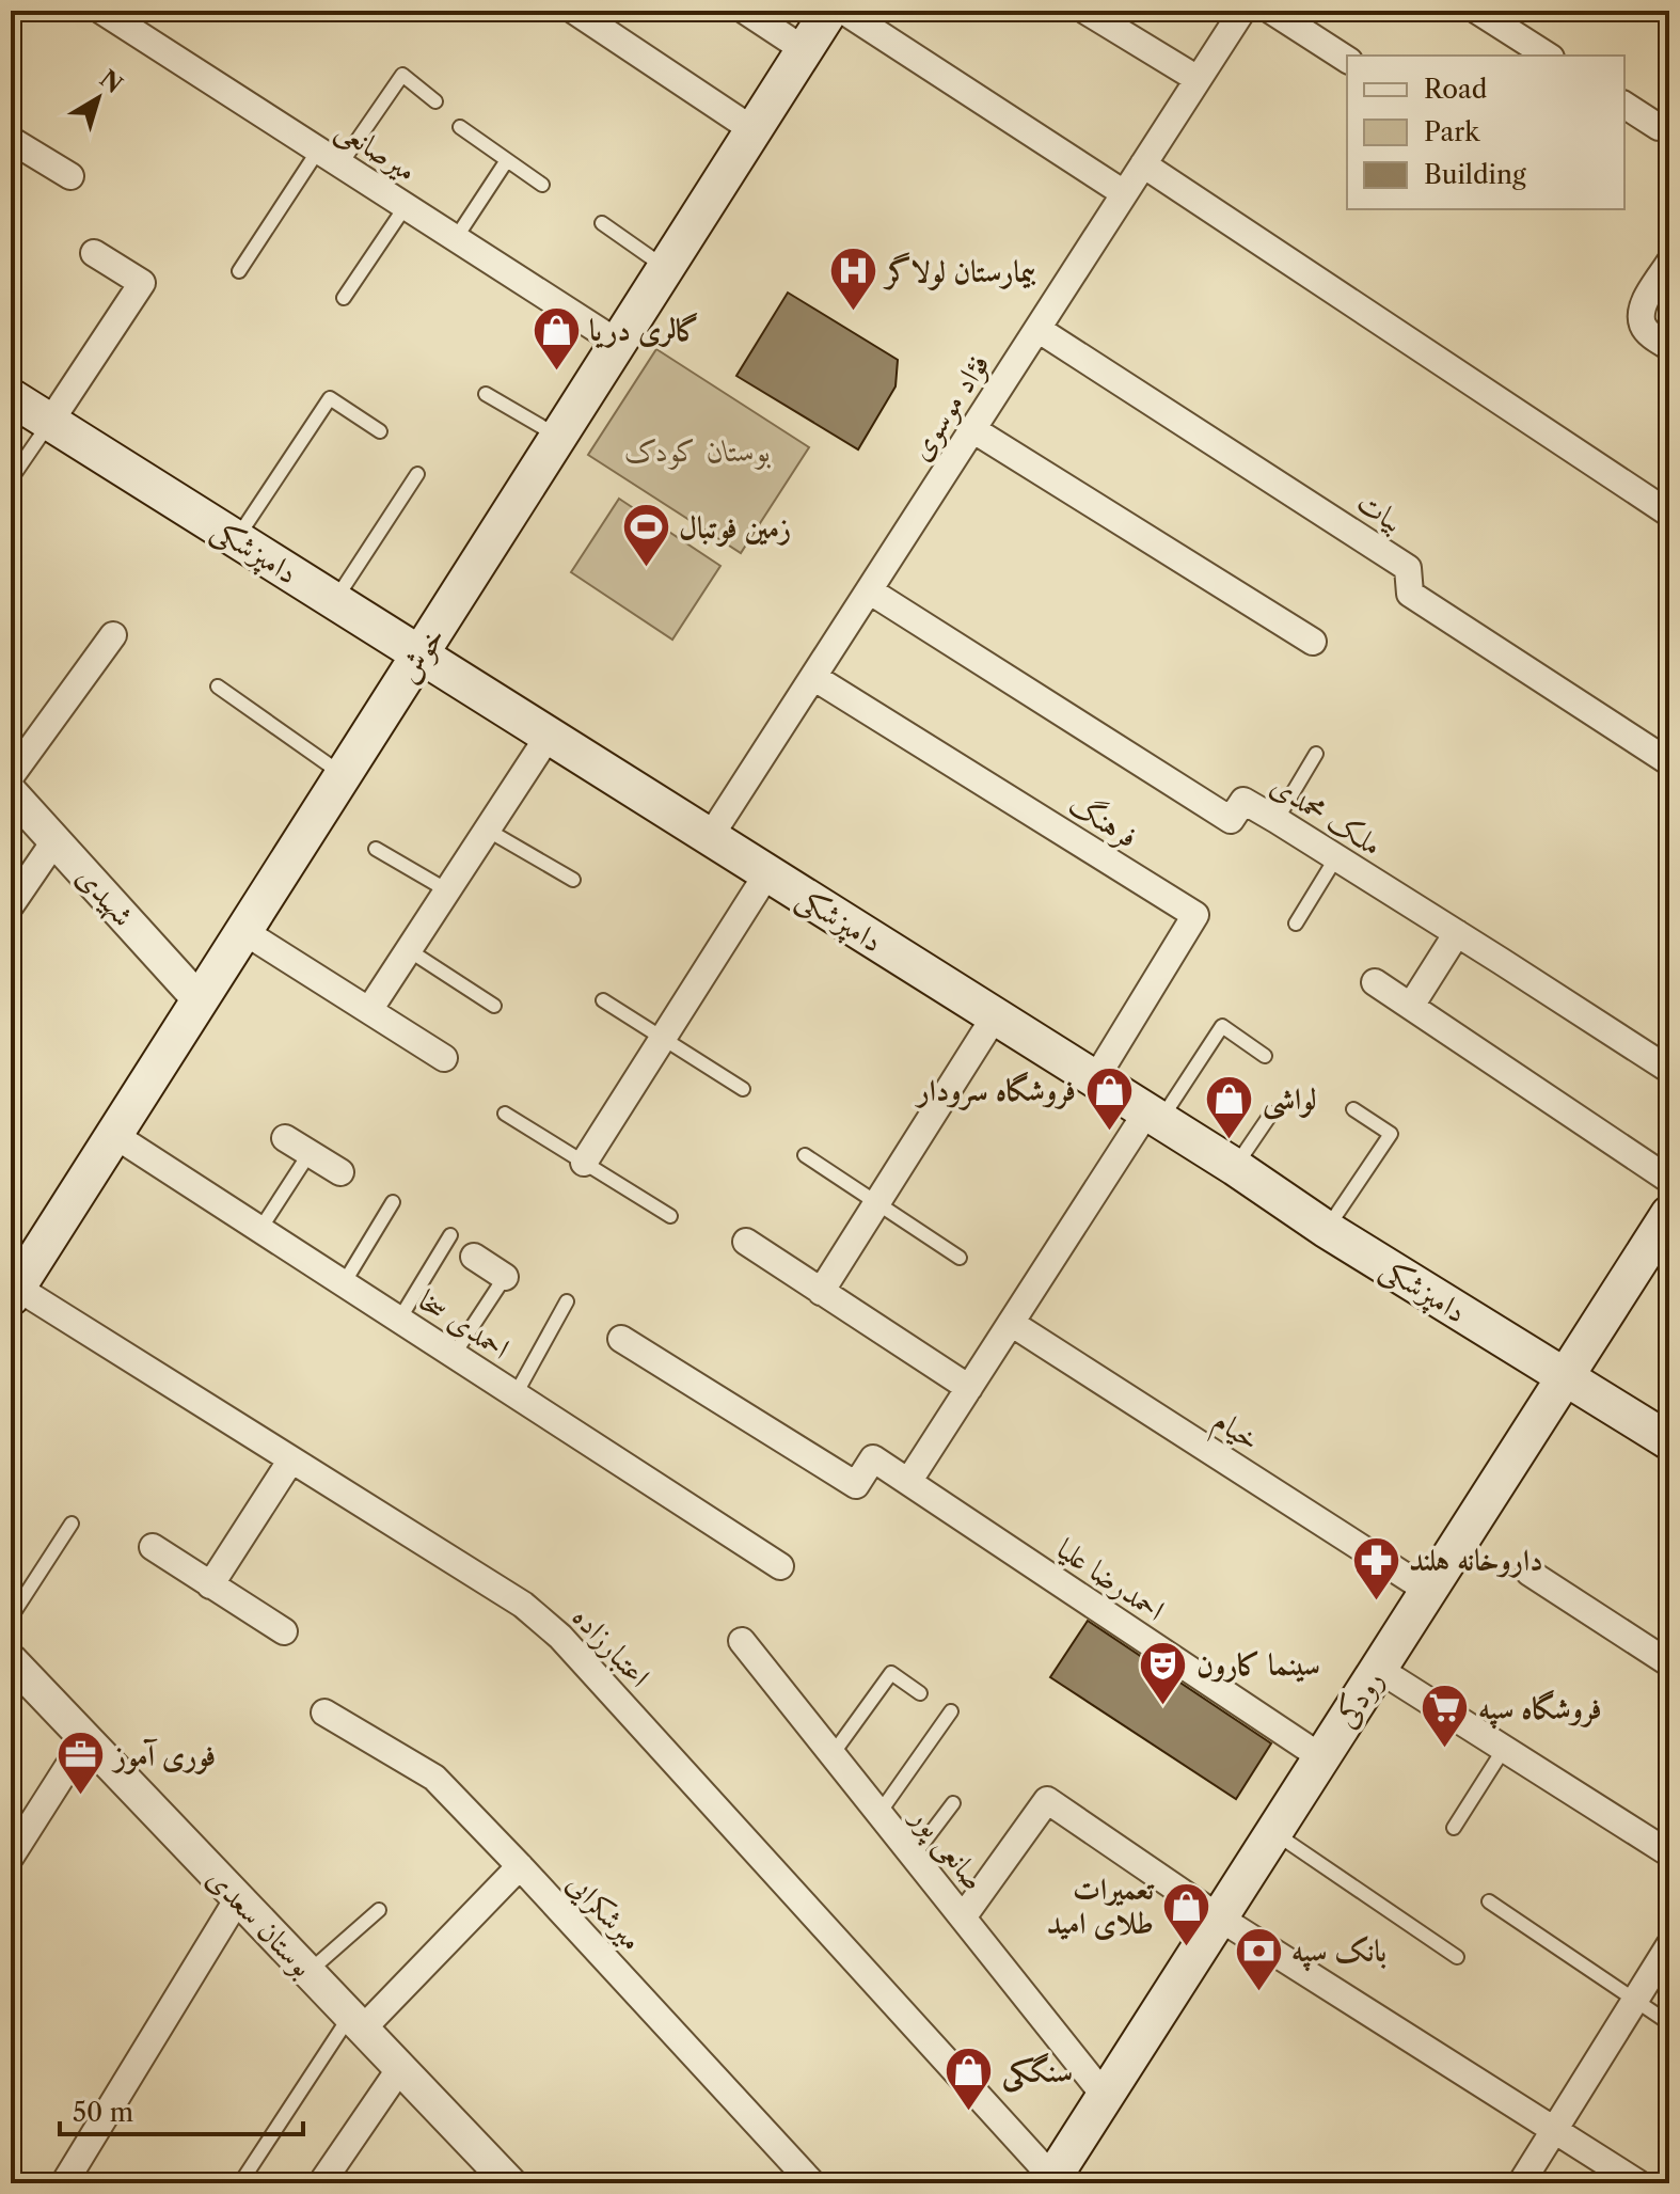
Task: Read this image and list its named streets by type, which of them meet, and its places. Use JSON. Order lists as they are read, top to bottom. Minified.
{"streets":{"main road":["دامپزشکی","خوش","رودکی"],"street":["میرصانعی","فؤاد موسوی","بیات","ملک محمدی","فرهنگ","شهیدی","احمدی سخا","خیام","احمدرضا علیا","اعتبارزاده","صانعی پور","میرشکرایی","بوستان سعدی"]},"crossings":[["میرصانعی","خوش"],["فؤاد موسوی","بیات"],["فؤاد موسوی","دامپزشکی"],["فؤاد موسوی","ملک محمدی"],["فؤاد موسوی","فرهنگ"],["دامپزشکی","خوش"],["دامپزشکی","فرهنگ"],["دامپزشکی","رودکی"],["خوش","شهیدی"],["خوش","احمدی سخا"],["خوش","اعتبارزاده"],["خیام","رودکی"],["احمدرضا علیا","رودکی"],["اعتبارزاده","رودکی"],["رودکی","صانعی پور"]],"parks":["بوستان کودک"],"places":{"hospital":["بیمارستان لولاگر"],"shop":["گالری دریا","فروشگاه سرودار","لواشی","تعمیرات طلای امید","سنگکی"],"sports":["زمین فوتبال"],"pharmacy":["داروخانه هلند"],"theatre":["سینما کارون"],"supermarket":["فروشگاه سپه"],"office":["فوری آموز"],"bank":["بانک سپه"]},"legend":["Road","Park","Building"],"scale_bar":"50 m","north":"top right"}
